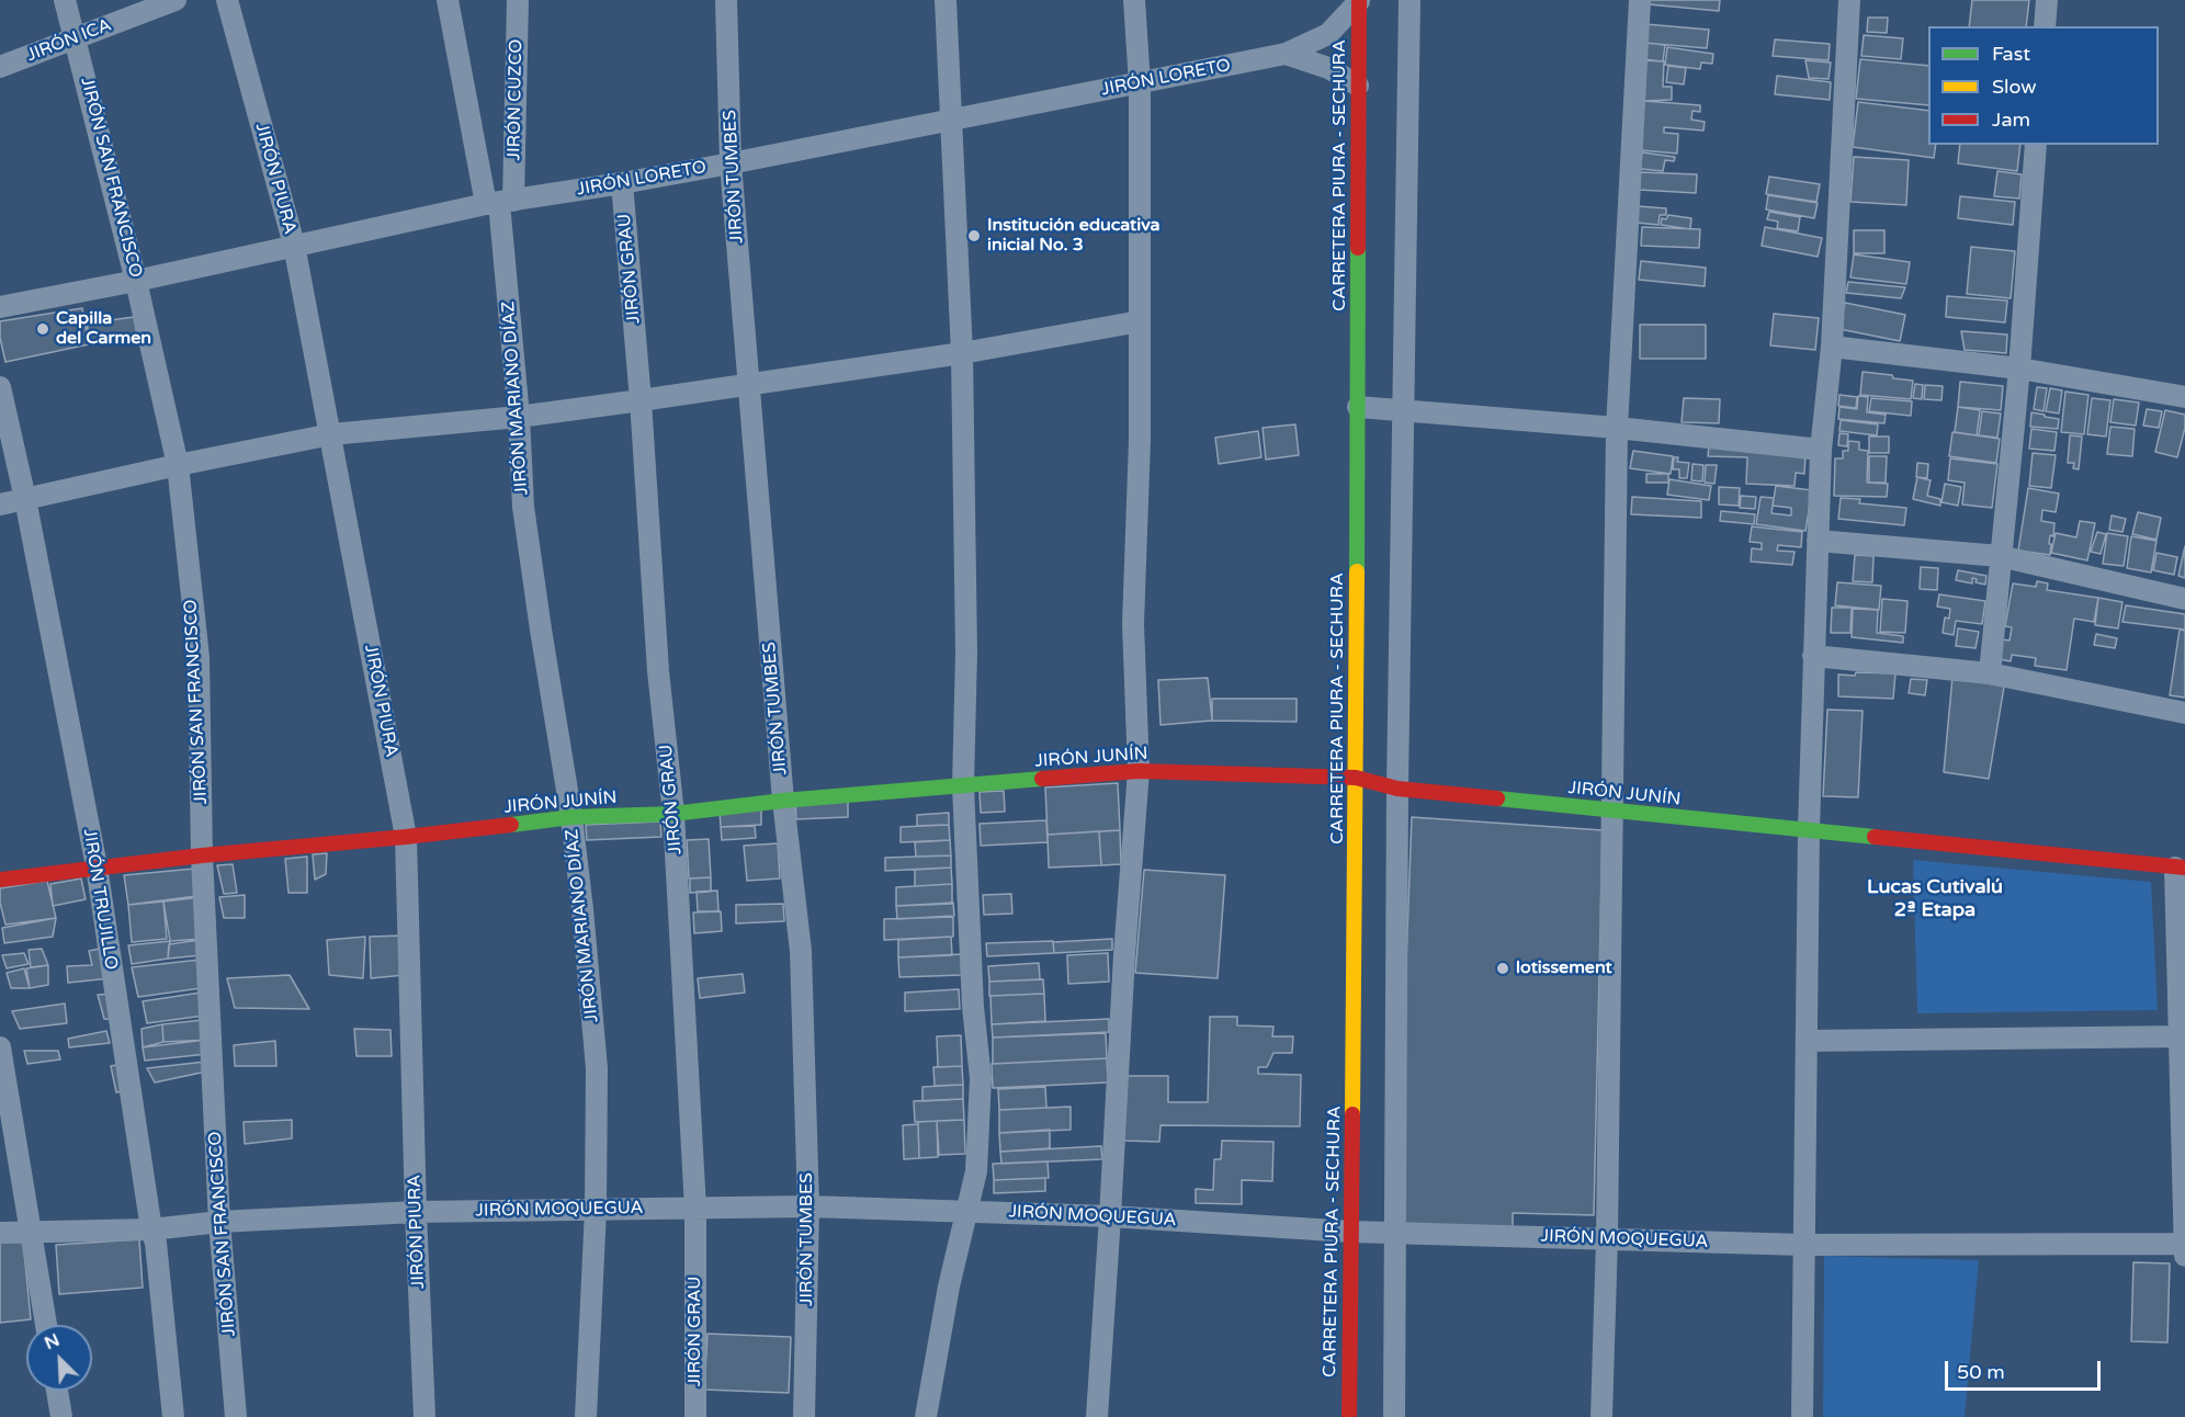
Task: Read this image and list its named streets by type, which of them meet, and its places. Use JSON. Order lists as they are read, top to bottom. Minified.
{"streets":{"street":["JIRÓN ICA","JIRÓN LORETO","JIRÓN CUZCO","CARRETERA PIURA - SECHURA","JIRÓN TUMBES","JIRÓN SAN FRANCISCO","JIRÓN PIURA","JIRÓN GRAU","JIRÓN MARIANO DÍAZ","JIRÓN JUNÍN","JIRÓN TRUJILLO","JIRÓN MOQUEGUA"]},"crossings":[["JIRÓN ICA","JIRÓN SAN FRANCISCO"],["JIRÓN LORETO","JIRÓN CUZCO"],["JIRÓN LORETO","CARRETERA PIURA - SECHURA"],["JIRÓN LORETO","JIRÓN TUMBES"],["JIRÓN LORETO","JIRÓN SAN FRANCISCO"],["JIRÓN LORETO","JIRÓN PIURA"],["JIRÓN LORETO","JIRÓN GRAU"],["JIRÓN LORETO","JIRÓN MARIANO DÍAZ"],["JIRÓN CUZCO","JIRÓN MARIANO DÍAZ"],["CARRETERA PIURA - SECHURA","JIRÓN JUNÍN"],["CARRETERA PIURA - SECHURA","JIRÓN MOQUEGUA"],["JIRÓN TUMBES","JIRÓN JUNÍN"],["JIRÓN TUMBES","JIRÓN MOQUEGUA"],["JIRÓN SAN FRANCISCO","JIRÓN JUNÍN"],["JIRÓN SAN FRANCISCO","JIRÓN MOQUEGUA"],["JIRÓN PIURA","JIRÓN JUNÍN"],["JIRÓN PIURA","JIRÓN MOQUEGUA"],["JIRÓN GRAU","JIRÓN JUNÍN"],["JIRÓN GRAU","JIRÓN MOQUEGUA"],["JIRÓN MARIANO DÍAZ","JIRÓN JUNÍN"],["JIRÓN MARIANO DÍAZ","JIRÓN MOQUEGUA"],["JIRÓN JUNÍN","JIRÓN TRUJILLO"],["JIRÓN TRUJILLO","JIRÓN MOQUEGUA"]],"districts":["Lucas Cutivalú 2ª Etapa"],"places":["Institución educativa inicial No. 3","Capilla del Carmen","lotissement"],"legend":["Fast","Slow","Jam"],"scale_bar":"50 m","north":"top left"}
